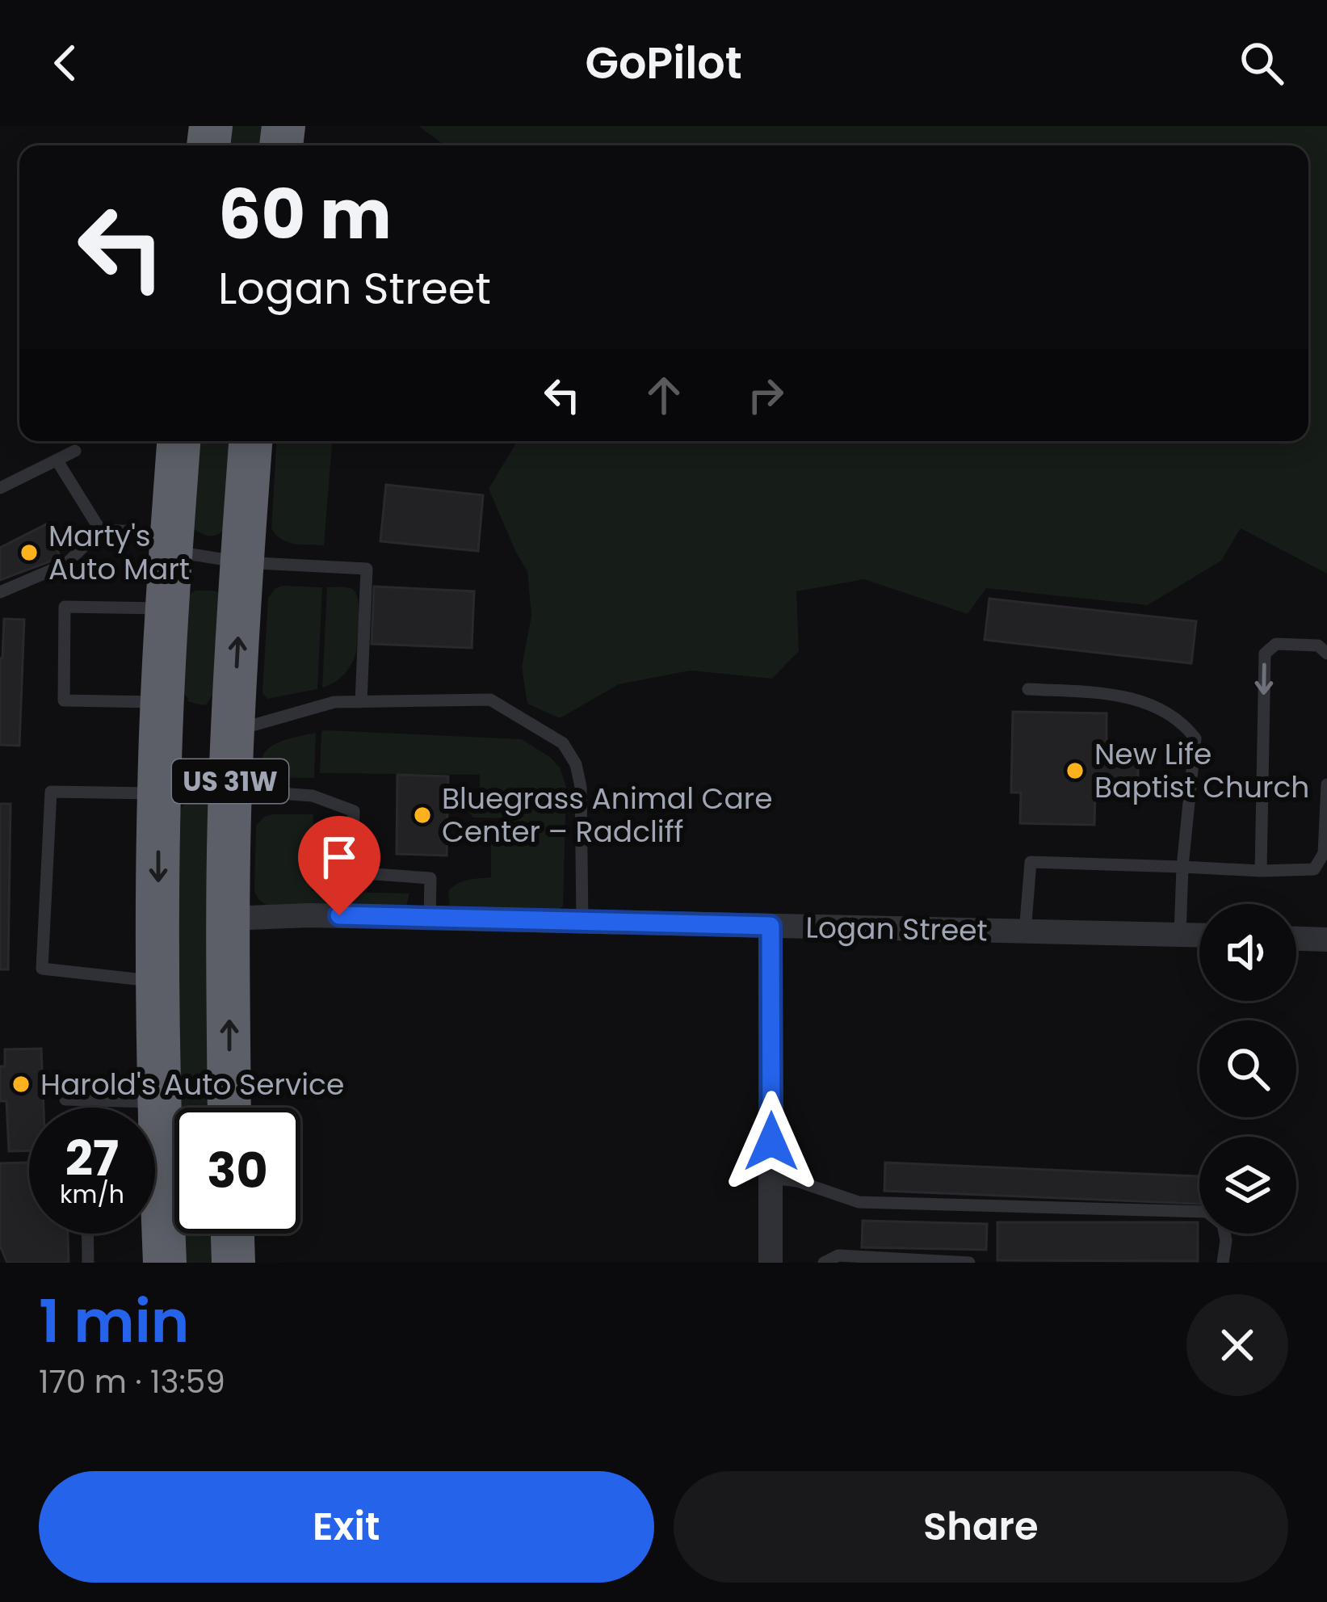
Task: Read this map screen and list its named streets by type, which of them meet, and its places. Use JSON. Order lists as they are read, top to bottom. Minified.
{"streets":{"highway":["US 31W"],"street":["Logan Street"]},"crossings":[["US 31W","Logan Street"]],"places":["Marty's Auto Mart","New Life Baptist Church","Bluegrass Animal Care Center – Radcliff","Harold's Auto Service"],"page":{"header":"GoPilot","turn":["60 m","Logan Street"],"speed":"27 km/h","limit":"30","heading":["1 min","170 m · 13:59"],"buttons":["Exit","Share"]}}
